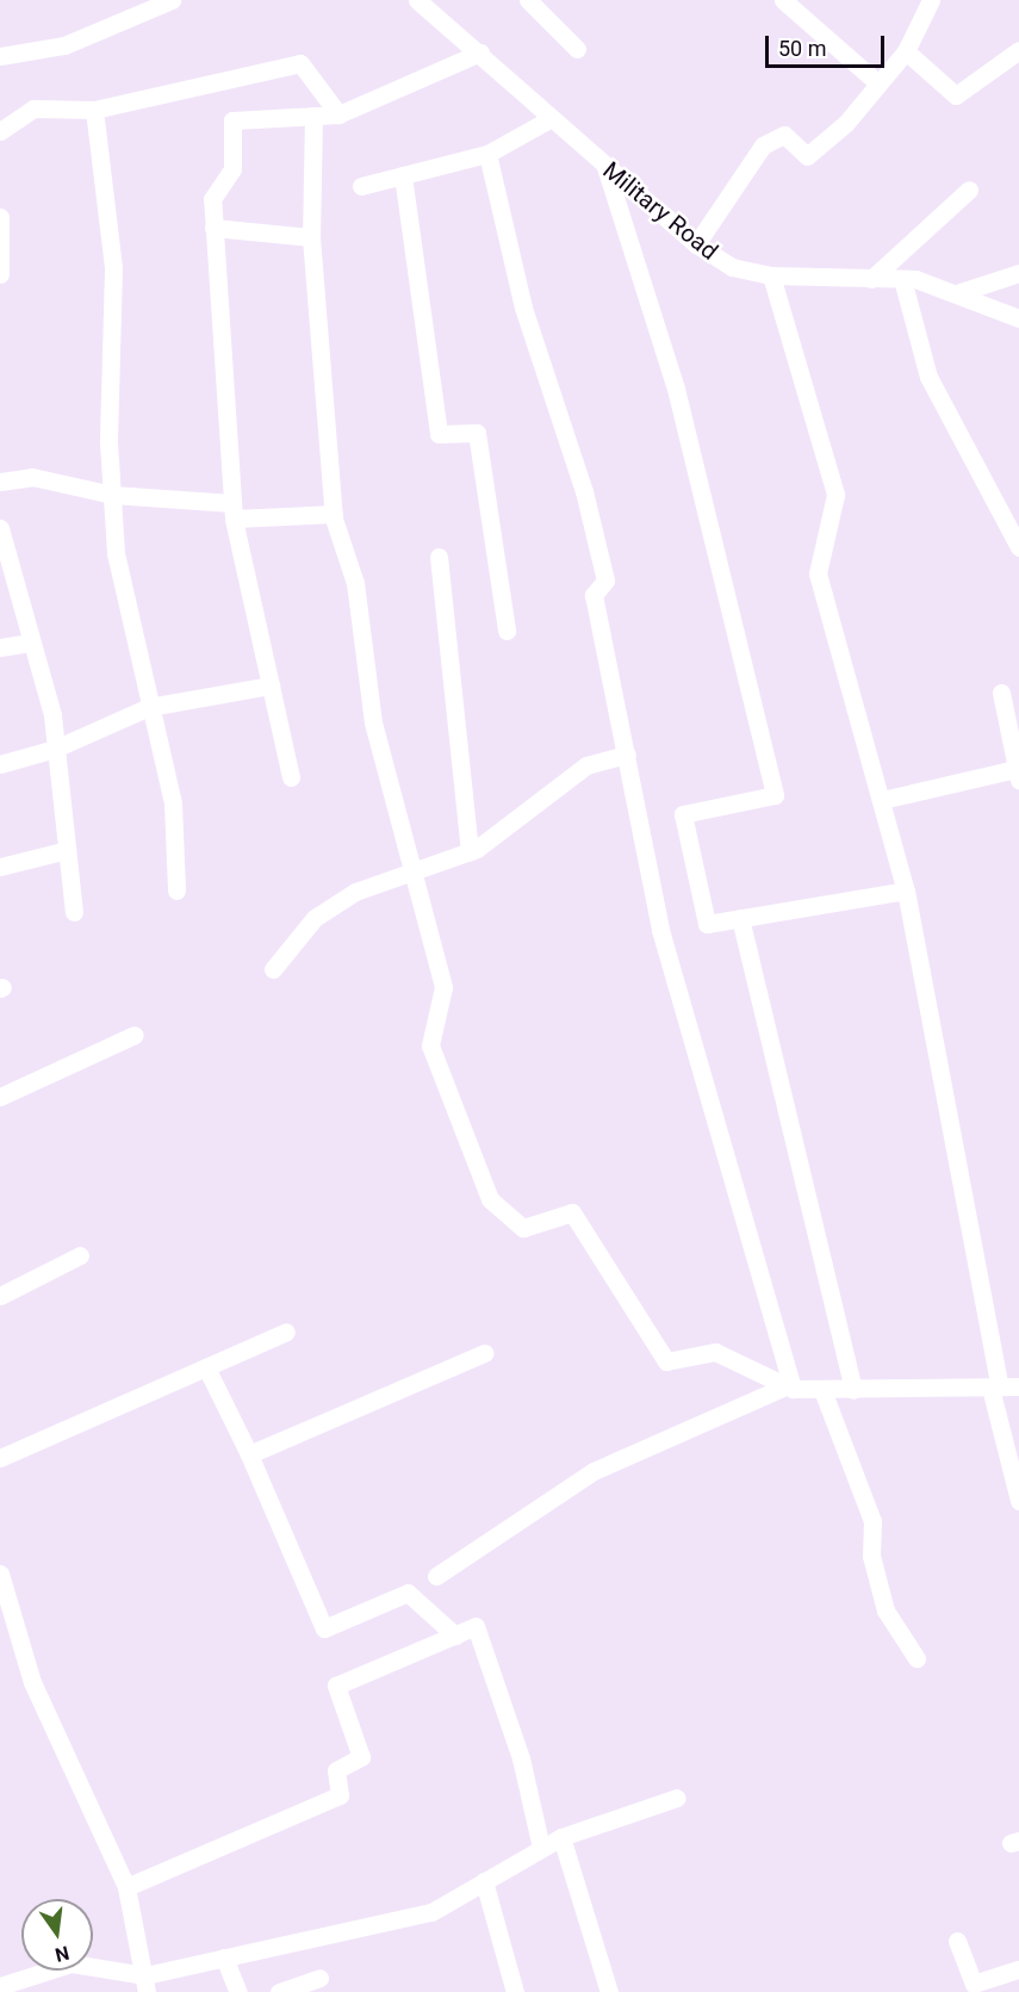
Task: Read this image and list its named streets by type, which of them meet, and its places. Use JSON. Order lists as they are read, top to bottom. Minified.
{"streets":{"street":["Military Road"]},"scale_bar":"50 m","north":"bottom"}
